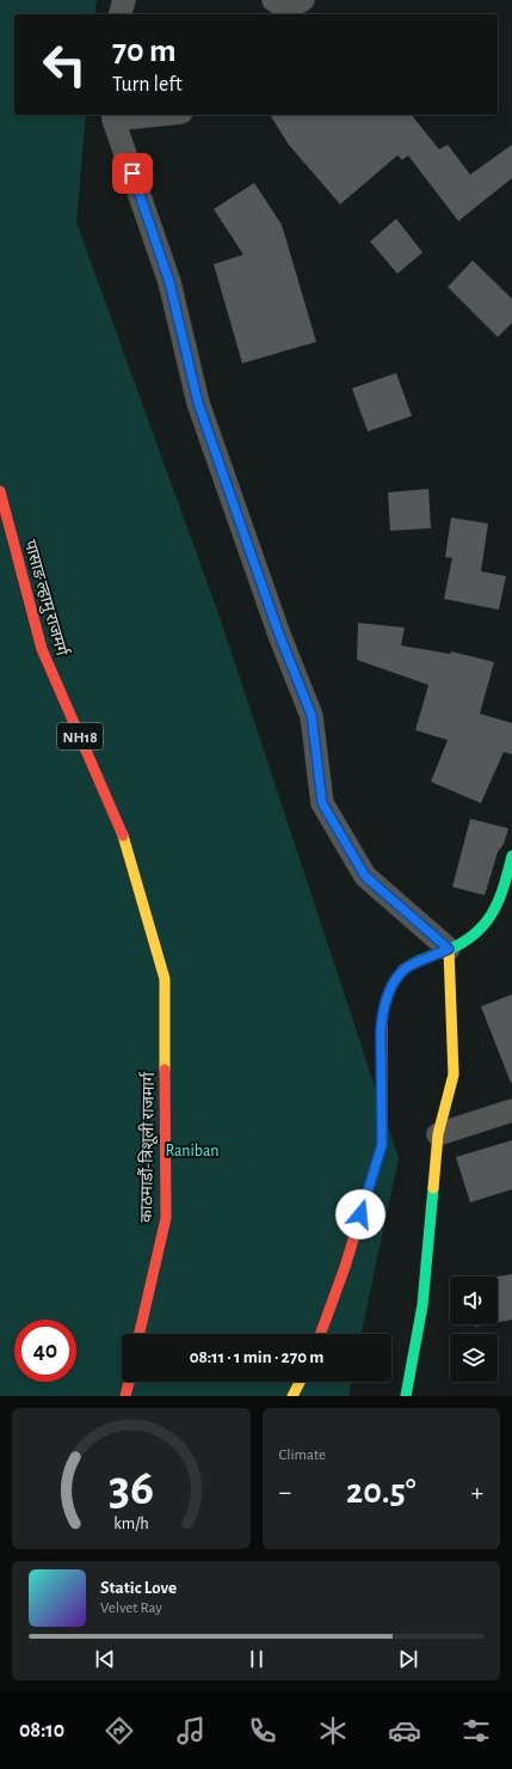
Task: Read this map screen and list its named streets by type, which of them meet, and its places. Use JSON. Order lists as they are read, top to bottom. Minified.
{"streets":{"street":["पासाङ ल्हामु राजमर्ग","NH18","काठमाडौं-त्रिशूली राजमार्ग"]},"crossings":[["पासाङ ल्हामु राजमर्ग","काठमाडौं-त्रिशूली राजमार्ग"]],"parks":["Raniban"],"page":{"turn":["70 m","Turn left"],"limit":"40","trip":"08:11 · 1 min · 270 m","tile":"Climate","heat":["−","20.5°","+"],"song":["Static Love","Velvet Ray"],"tabs":"08:10","gauge":["36","km/h"]}}
